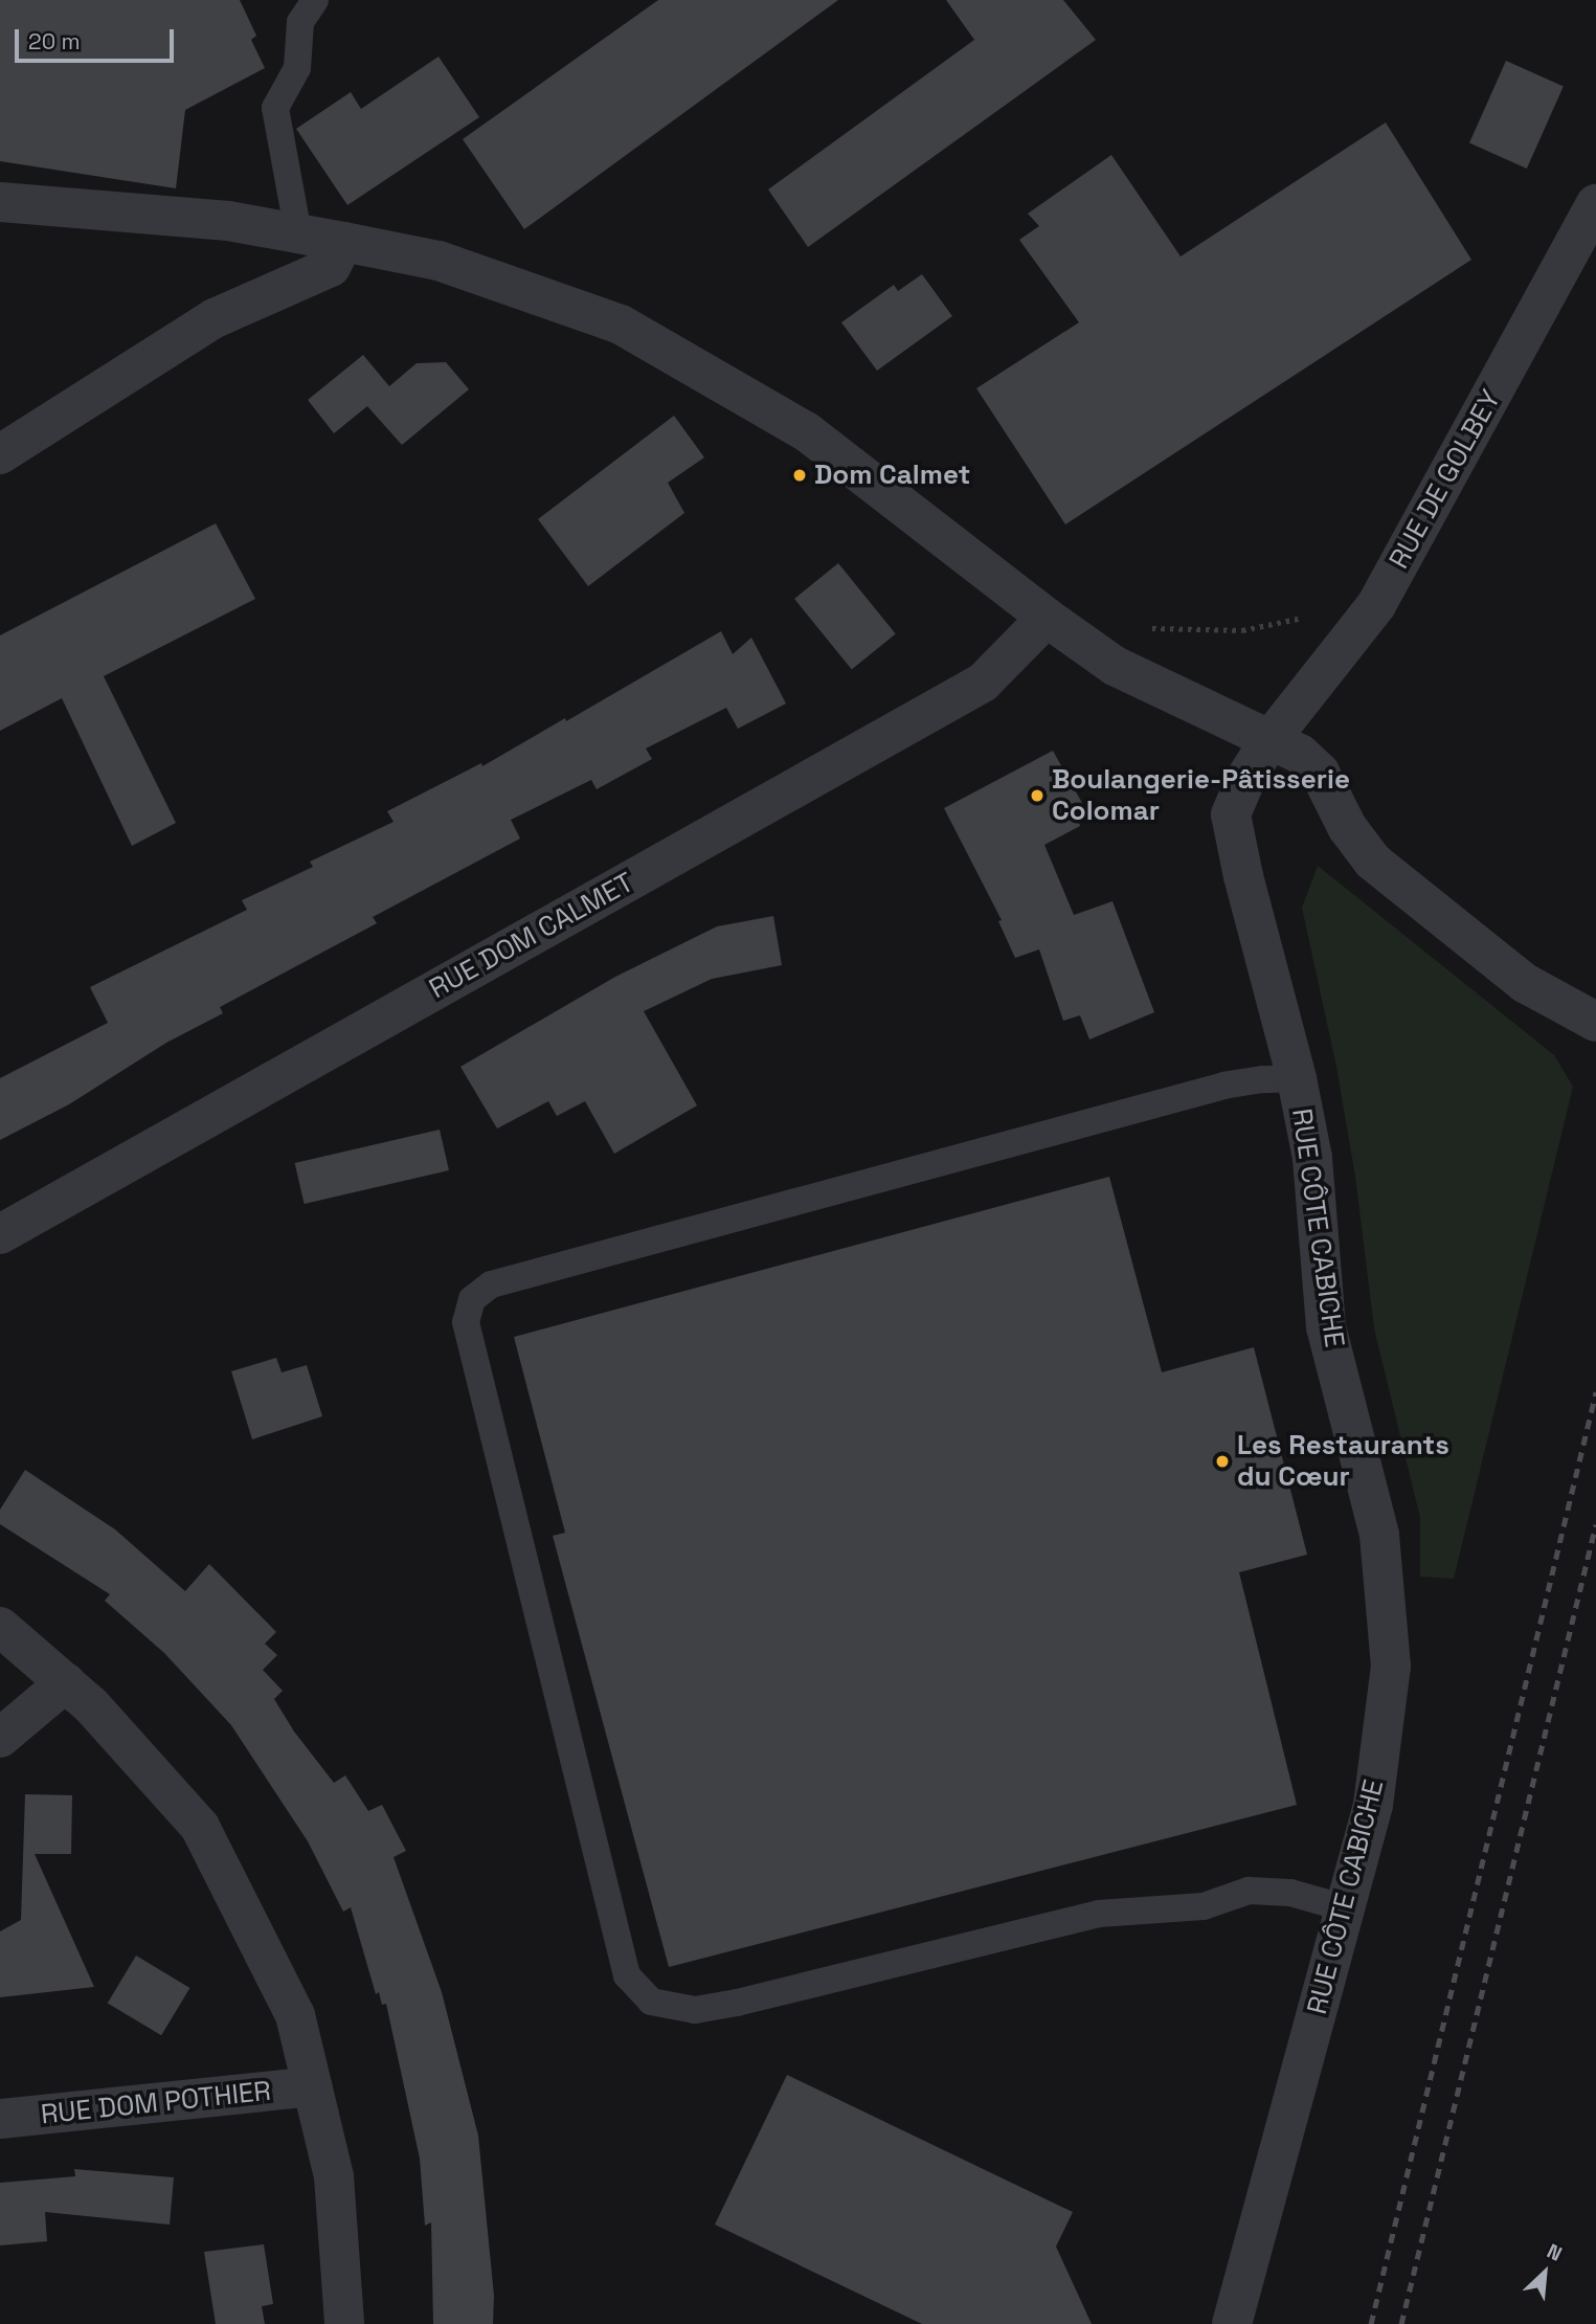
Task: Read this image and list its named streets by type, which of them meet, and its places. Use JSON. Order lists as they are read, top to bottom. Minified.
{"streets":{"street":["RUE DE GOLBEY","RUE DOM CALMET","RUE CÔTE CABICHE","RUE DOM POTHIER"]},"crossings":[["RUE DE GOLBEY","RUE CÔTE CABICHE"]],"places":["Dom Calmet","Boulangerie-Pâtisserie Colomar","Les Restaurants du Cœur"],"scale_bar":"20 m","north":"top right"}
